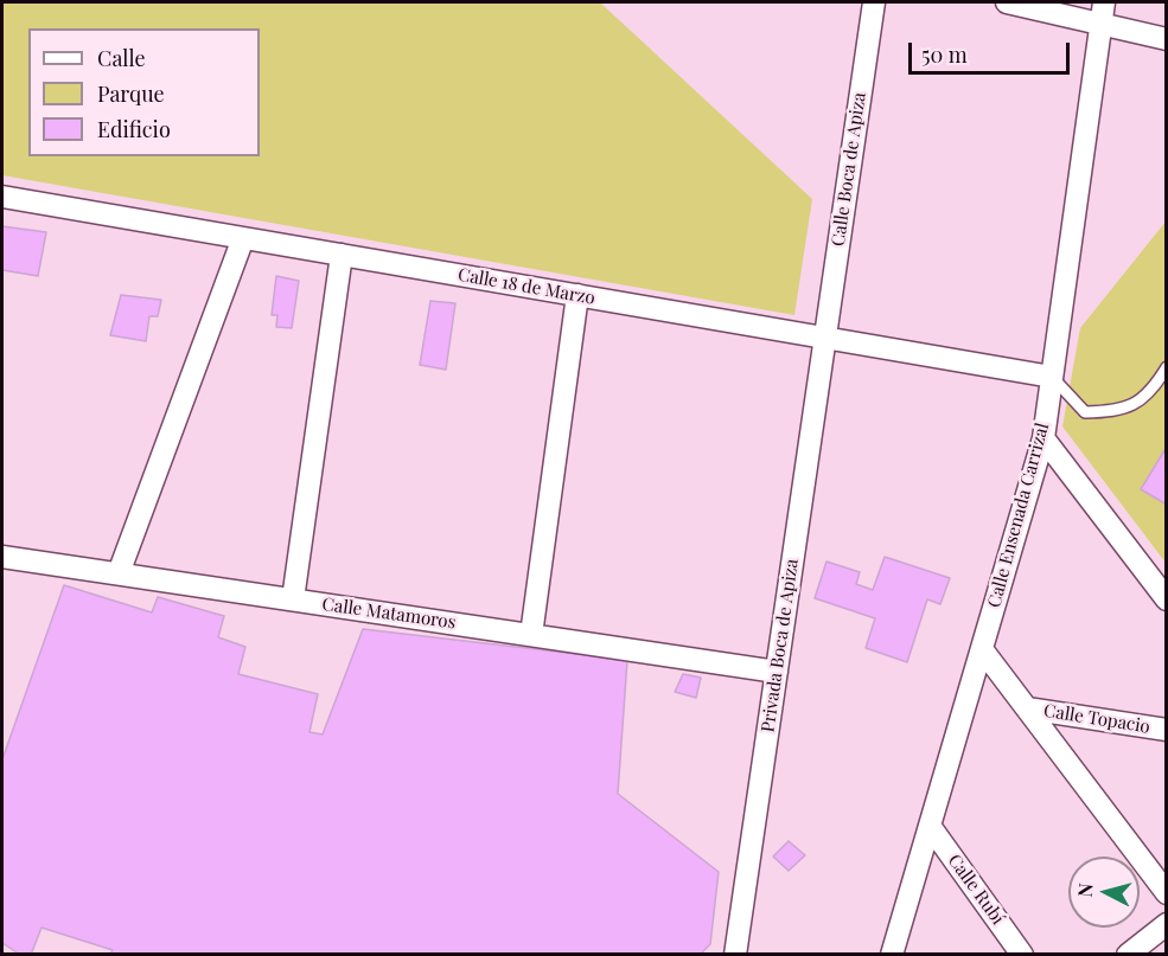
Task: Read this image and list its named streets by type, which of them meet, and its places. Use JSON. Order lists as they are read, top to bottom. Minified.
{"streets":{"street":["Calle Boca de Apiza","Calle 18 de Marzo","Calle Ensenada Carrizal","Calle Matamoros","Privada Boca de Apiza","Calle Topacio","Calle Rubí"]},"crossings":[["Calle Boca de Apiza","Calle 18 de Marzo"],["Calle Boca de Apiza","Privada Boca de Apiza"],["Calle 18 de Marzo","Calle Ensenada Carrizal"],["Calle 18 de Marzo","Privada Boca de Apiza"],["Calle Ensenada Carrizal","Calle Rubí"],["Calle Matamoros","Privada Boca de Apiza"]],"legend":["Calle","Parque","Edificio"],"scale_bar":"50 m","north":"left"}
